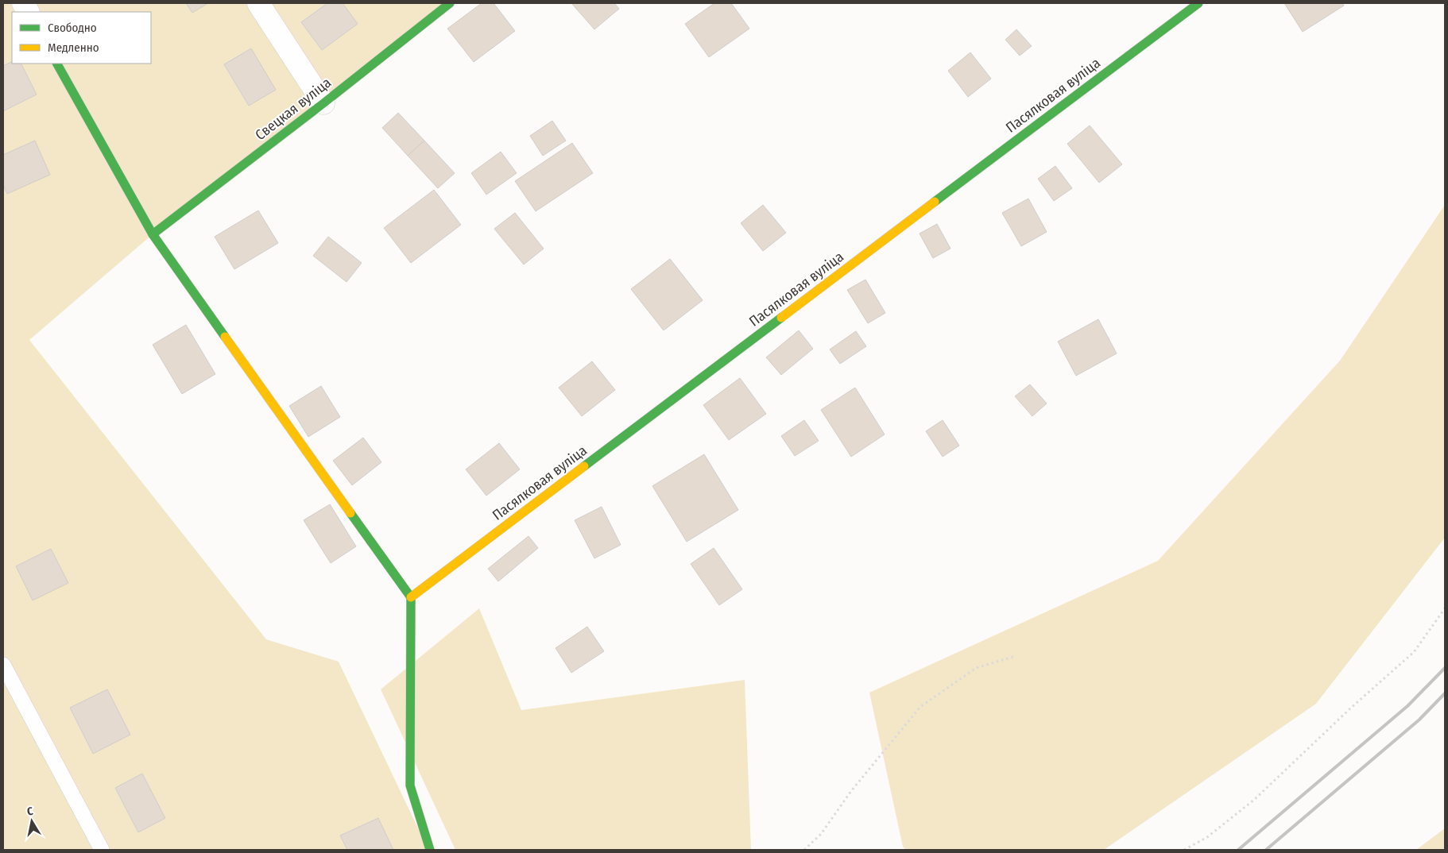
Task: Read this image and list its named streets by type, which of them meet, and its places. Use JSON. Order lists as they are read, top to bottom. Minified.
{"streets":{"street":["Пасялковая вуліца","Свецкая вуліца"]},"legend":["Свободно","Медленно"],"north":"top"}
